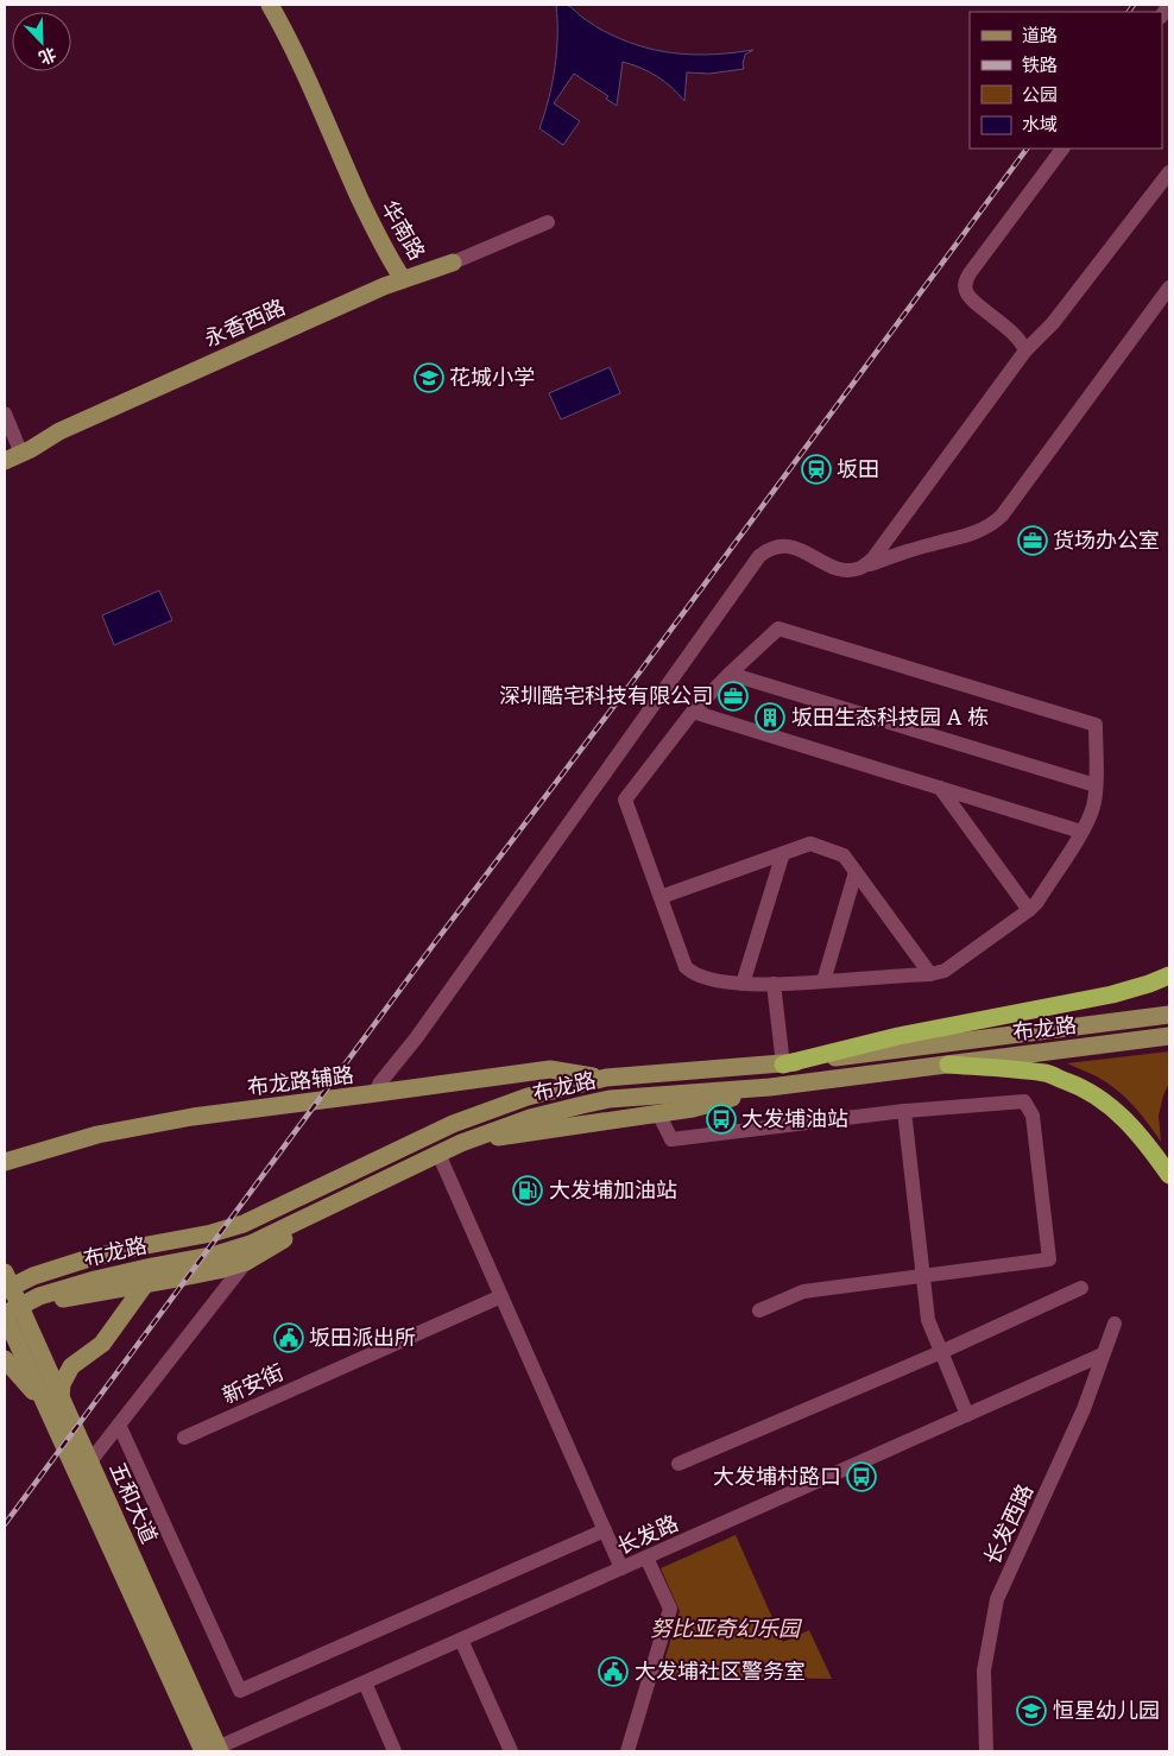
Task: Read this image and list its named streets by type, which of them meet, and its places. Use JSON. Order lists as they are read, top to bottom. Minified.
{"streets":{"main road":["华南路","永香西路","布龙路","布龙路辅路","五和大道"],"street":["新安街","长发西路","长发路"]},"crossings":[["华南路","永香西路"],["布龙路","布龙路辅路"],["布龙路","五和大道"],["五和大道","长发路"],["长发西路","长发路"]],"parks":["努比亚奇幻乐园"],"places":{"school or university":["花城小学","恒星幼儿园"],"station":["坂田"],"office":["货场办公室","深圳酷宅科技有限公司"],"building":["坂田生态科技园 A 栋"],"bus stop":["大发埔油站","大发埔村路口"],"fuel station":["大发埔加油站"],"public building":["坂田派出所","大发埔社区警务室"]},"legend":["道路","铁路","公园","水域"],"north":"bottom right"}
